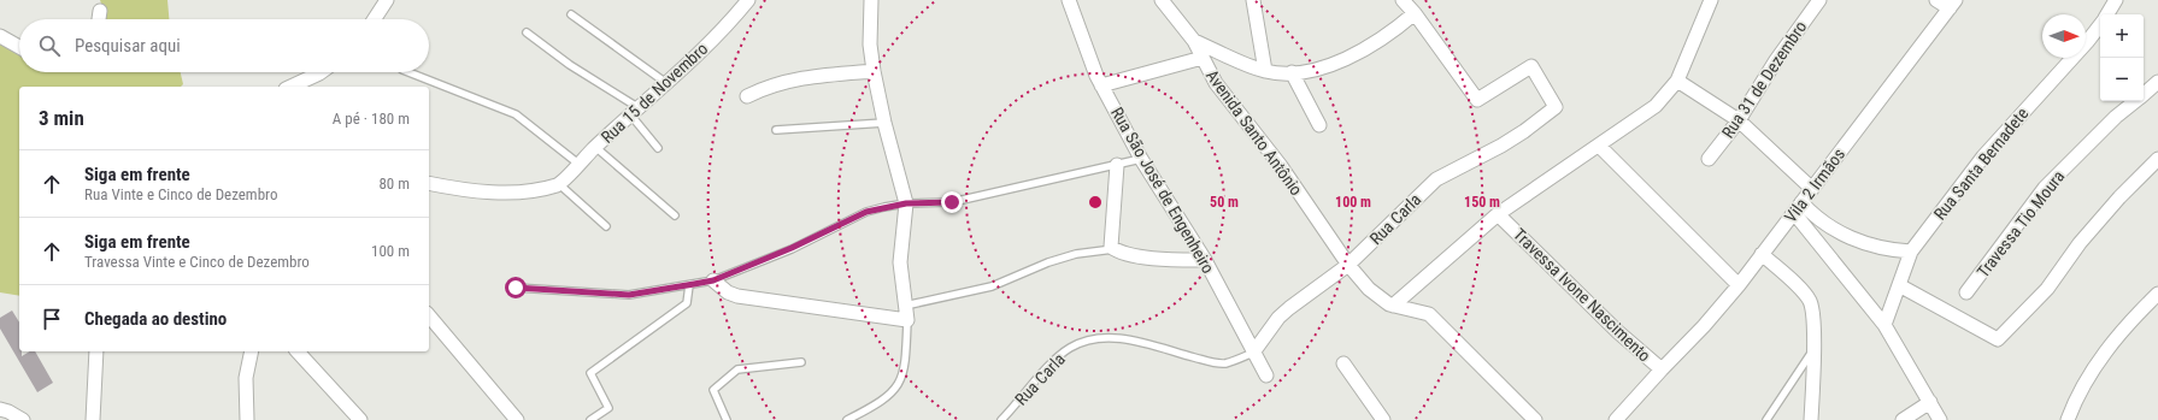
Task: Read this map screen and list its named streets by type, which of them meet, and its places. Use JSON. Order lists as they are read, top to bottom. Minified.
{"streets":{"street":["Rua 31 de Dezembro","Rua 15 de Novembro","Avenida Santo Antônio","Rua Santa Bernadete","Vila 2 Irmãos","Rua São José de Engenheiro","Rua Carla","Travessa Tio Moura","Travessa Ivone Nascimento"]},"crossings":[["Avenida Santo Antônio","Rua Carla"],["Vila 2 Irmãos","Travessa Ivone Nascimento"],["Rua São José de Engenheiro","Rua Carla"]],"north":"right","page":{"map_buttons":["+","−"],"search":"Pesquisar aqui","heading":["3 min","A pé · 180 m"],"list":[["Siga em frente","Rua Vinte e Cinco de Dezembro","80 m"],["Siga em frente","Travessa Vinte e Cinco de Dezembro","100 m"],"Chegada ao destino"]},"rings":["50 m","100 m","150 m"]}
